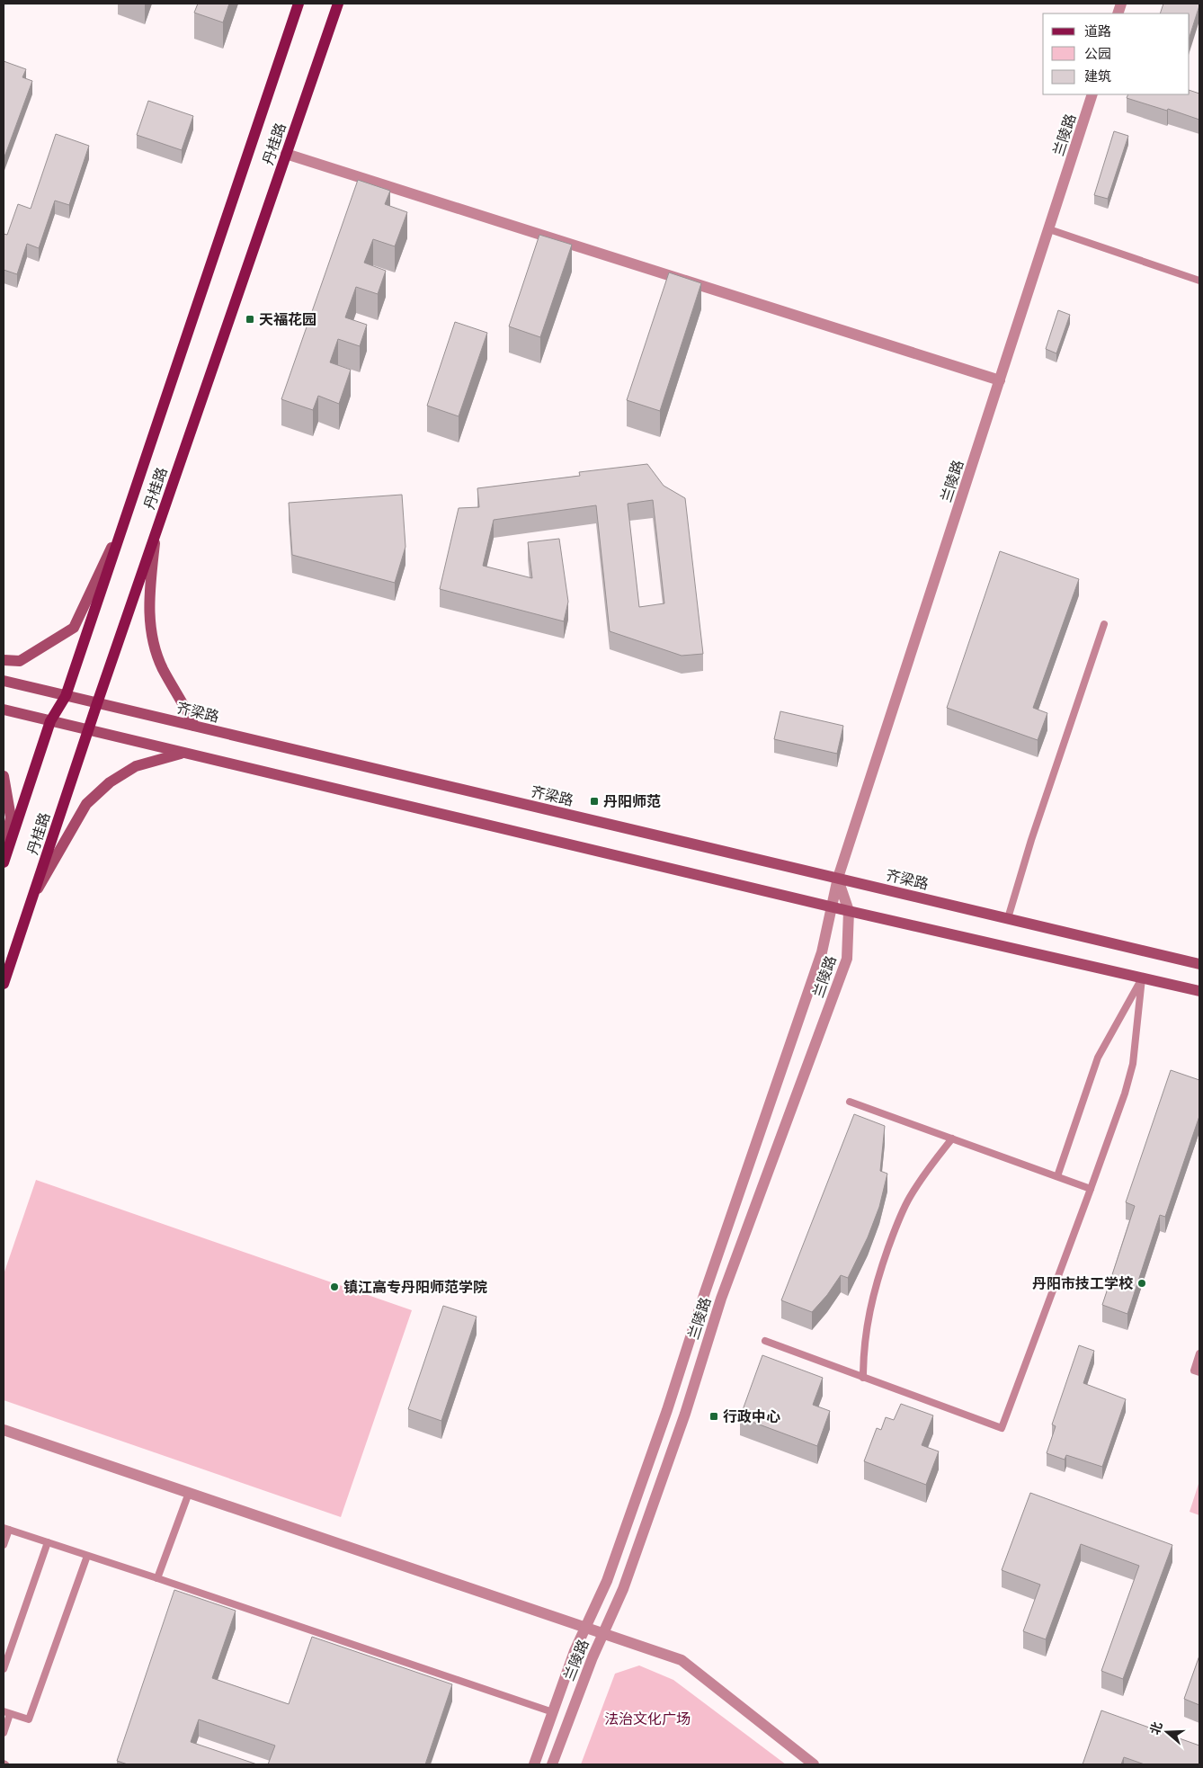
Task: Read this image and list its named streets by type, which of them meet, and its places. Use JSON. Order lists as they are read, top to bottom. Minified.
{"streets":{"main road":["丹桂路","齐梁路"],"street":["兰陵路"]},"crossings":[["兰陵路","齐梁路"],["丹桂路","齐梁路"]],"parks":["法治文化广场"],"places":{"transit":["天福花园","丹阳师范","行政中心"],"other":["丹阳市技工学校","镇江高专丹阳师范学院"]},"legend":["道路","公园","建筑"],"north":"left"}
